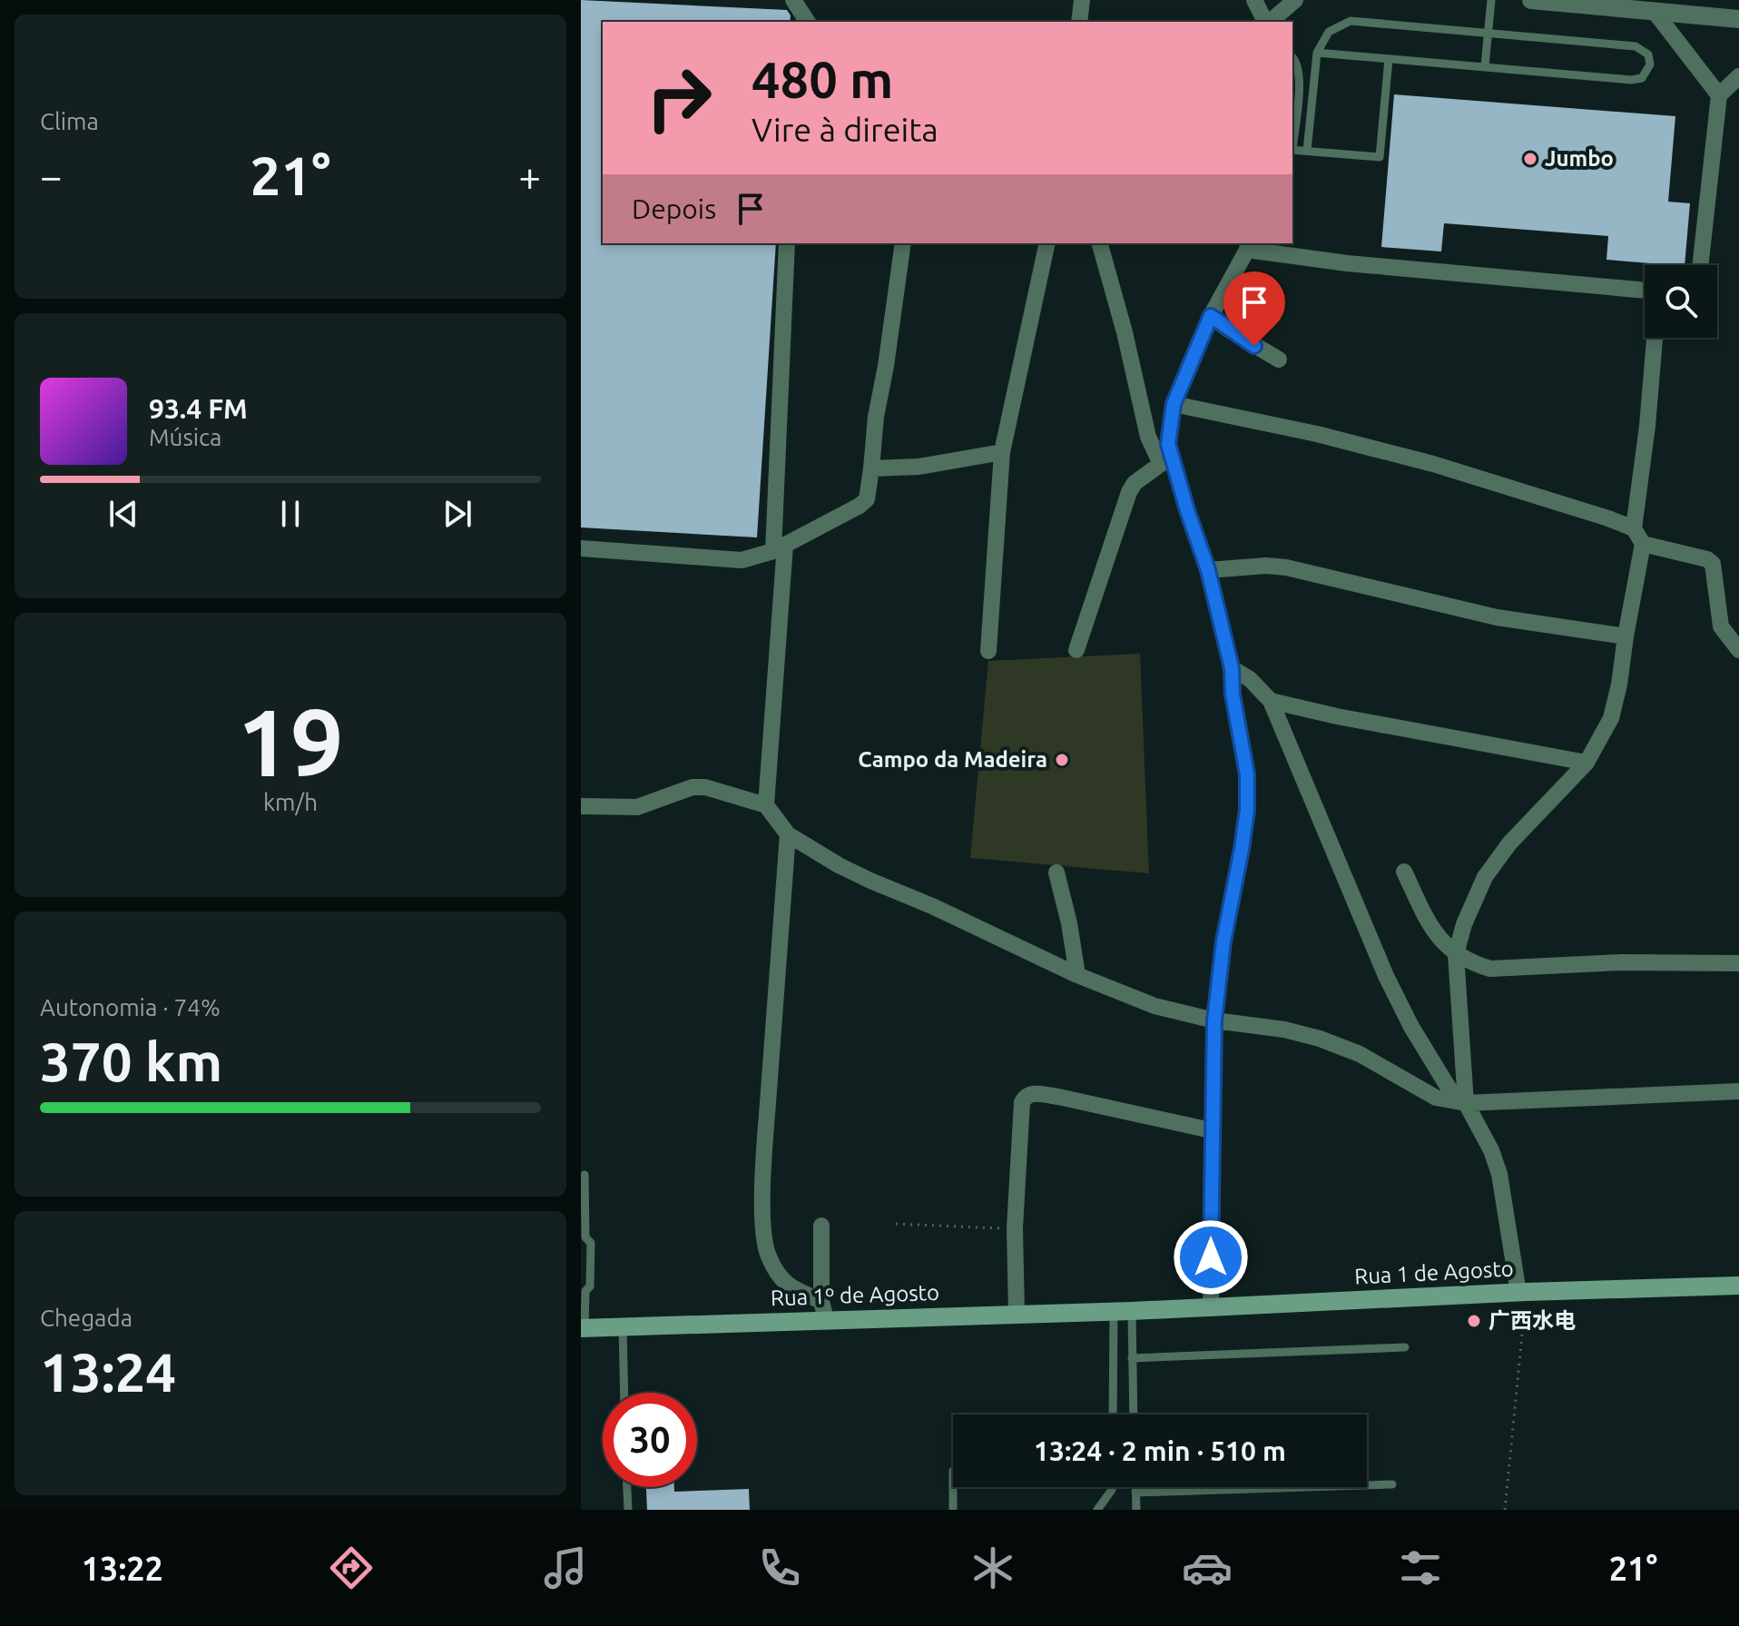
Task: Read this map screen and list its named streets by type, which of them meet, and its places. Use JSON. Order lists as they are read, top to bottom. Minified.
{"streets":{"main road":["Rua 1 de Agosto","Rua 1º de Agosto"]},"crossings":[["Rua 1 de Agosto","Rua 1º de Agosto"]],"places":["Jumbo","Campo da Madeira","广西水电"],"page":{"tile":["Clima",["19","km/h"],["Autonomia · 74%","370 km"],["Chegada","13:24"]],"turn":["480 m","Vire à direita"],"heat":["−","21°","+"],"then":"Depois","song":["93.4 FM","Música"],"limit":"30","trip":"13:24 · 2 min · 510 m","tabs":["13:22","21°"]}}
